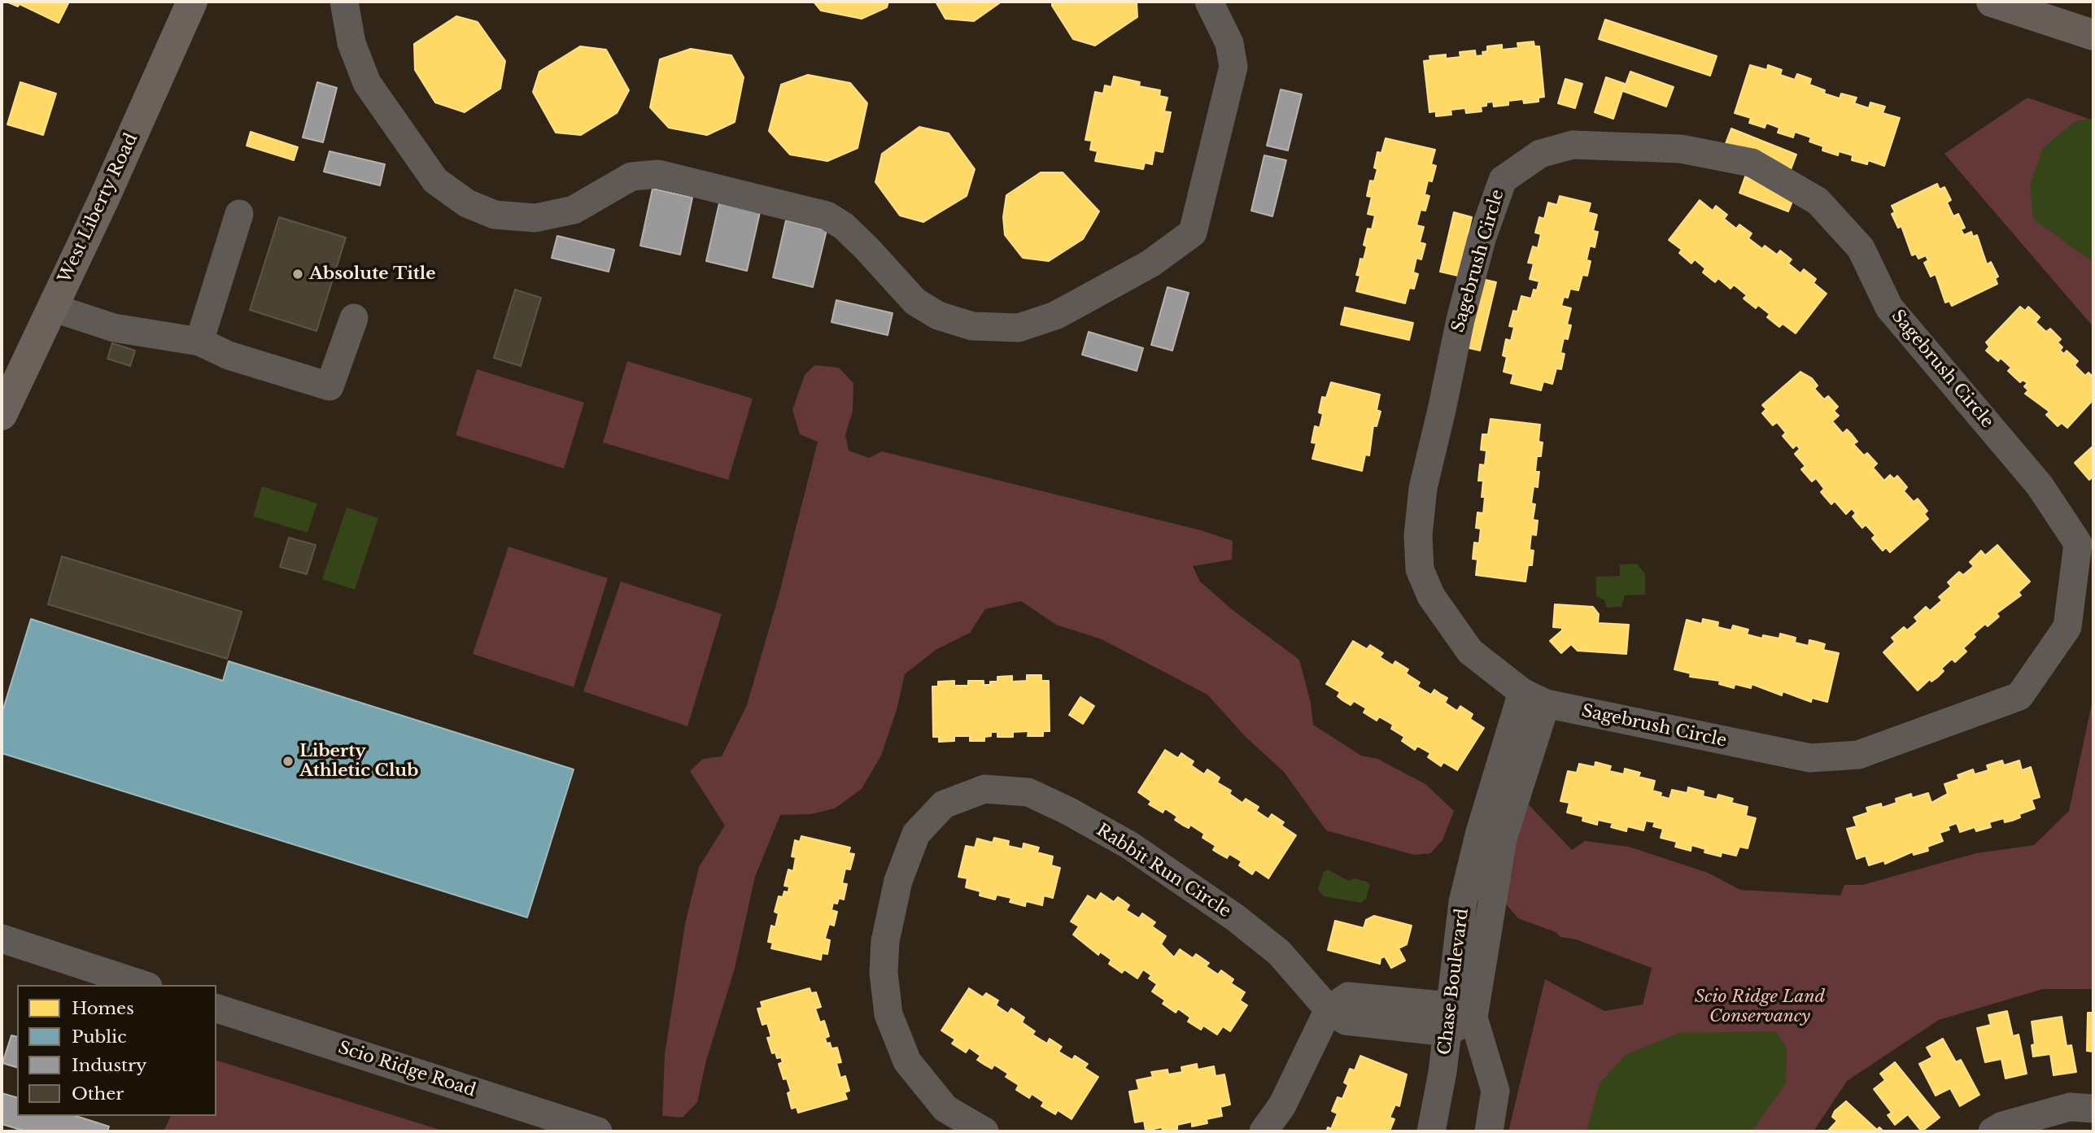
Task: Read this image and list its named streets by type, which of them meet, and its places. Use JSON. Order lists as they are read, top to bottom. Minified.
{"streets":{"main road":["West Liberty Road"],"street":["Sagebrush Circle","Rabbit Run Circle","Chase Boulevard","Scio Ridge Road"]},"crossings":[["Sagebrush Circle","Chase Boulevard"]],"parks":["Scio Ridge Land Conservancy"],"places":["Absolute Title","Liberty Athletic Club"],"legend":["Homes","Public","Industry","Other"]}
